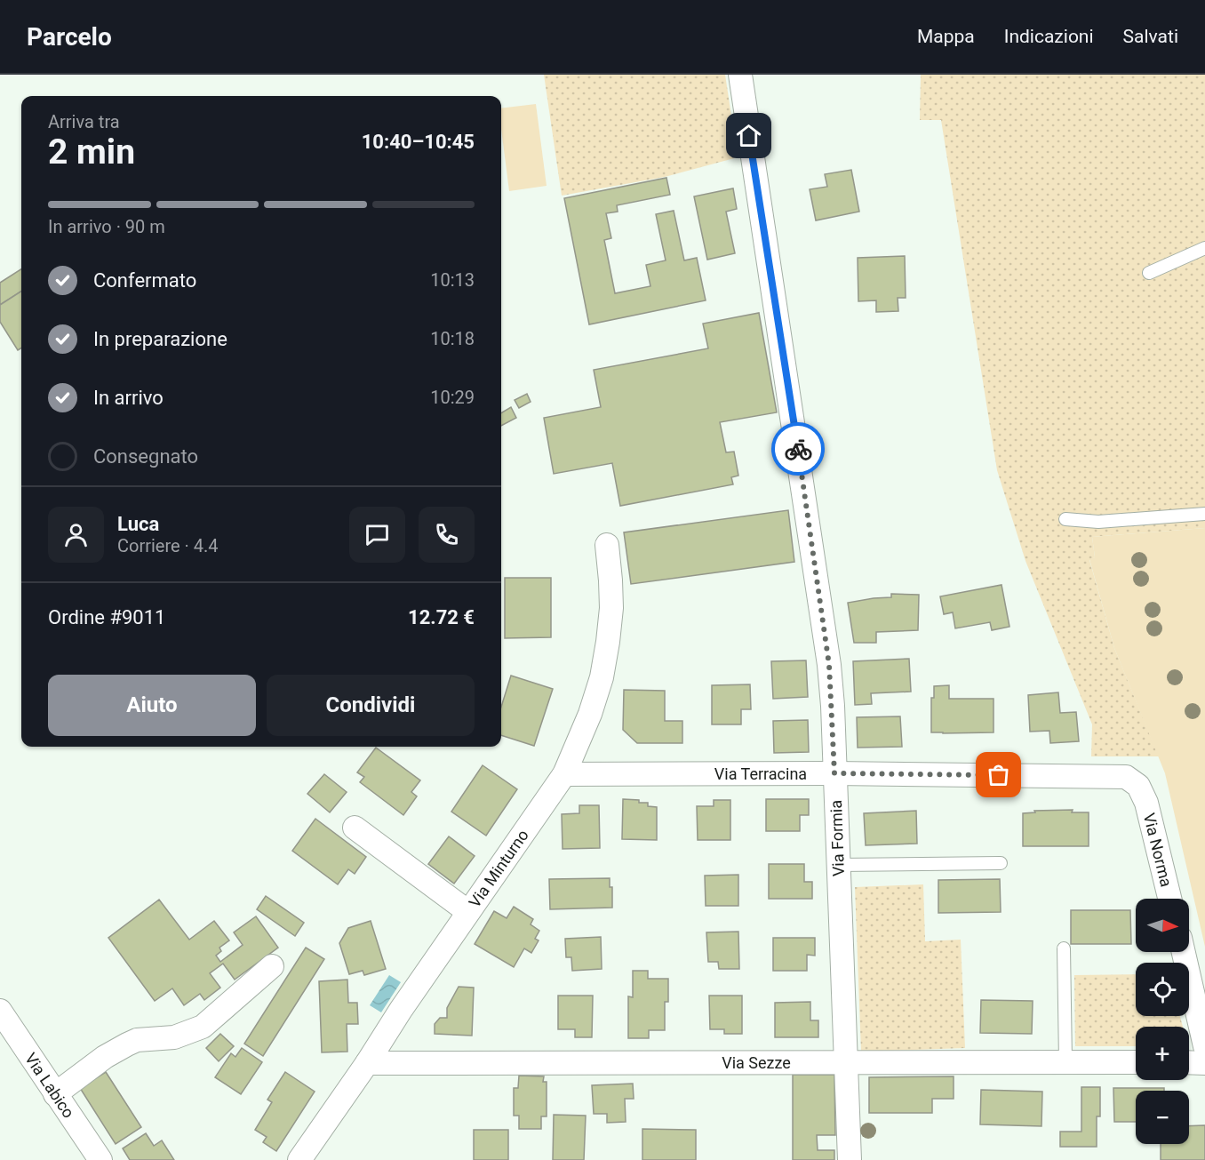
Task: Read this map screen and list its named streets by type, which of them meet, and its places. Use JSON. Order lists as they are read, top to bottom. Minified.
{"streets":{"street":["Via Terracina","Via Formia","Via Norma","Via Minturno","Via Sezze","Via Labico"]},"crossings":[["Via Terracina","Via Formia"],["Via Terracina","Via Norma"],["Via Terracina","Via Minturno"],["Via Formia","Via Sezze"],["Via Minturno","Via Sezze"]],"north":"right","page":{"header":"Parcelo","nav":["Mappa","Indicazioni","Salvati"],"heading":["2 min","Arriva tra","10:40–10:45"],"panel":["Luca","Corriere · 4.4","Ordine #9011","12.72 €"],"bar":"In arrivo · 90 m","list":[["Confermato","10:13"],["In preparazione","10:18"],["In arrivo","10:29"],"Consegnato"],"buttons":["Aiuto","Condividi"],"map_buttons":["+","−"]}}
